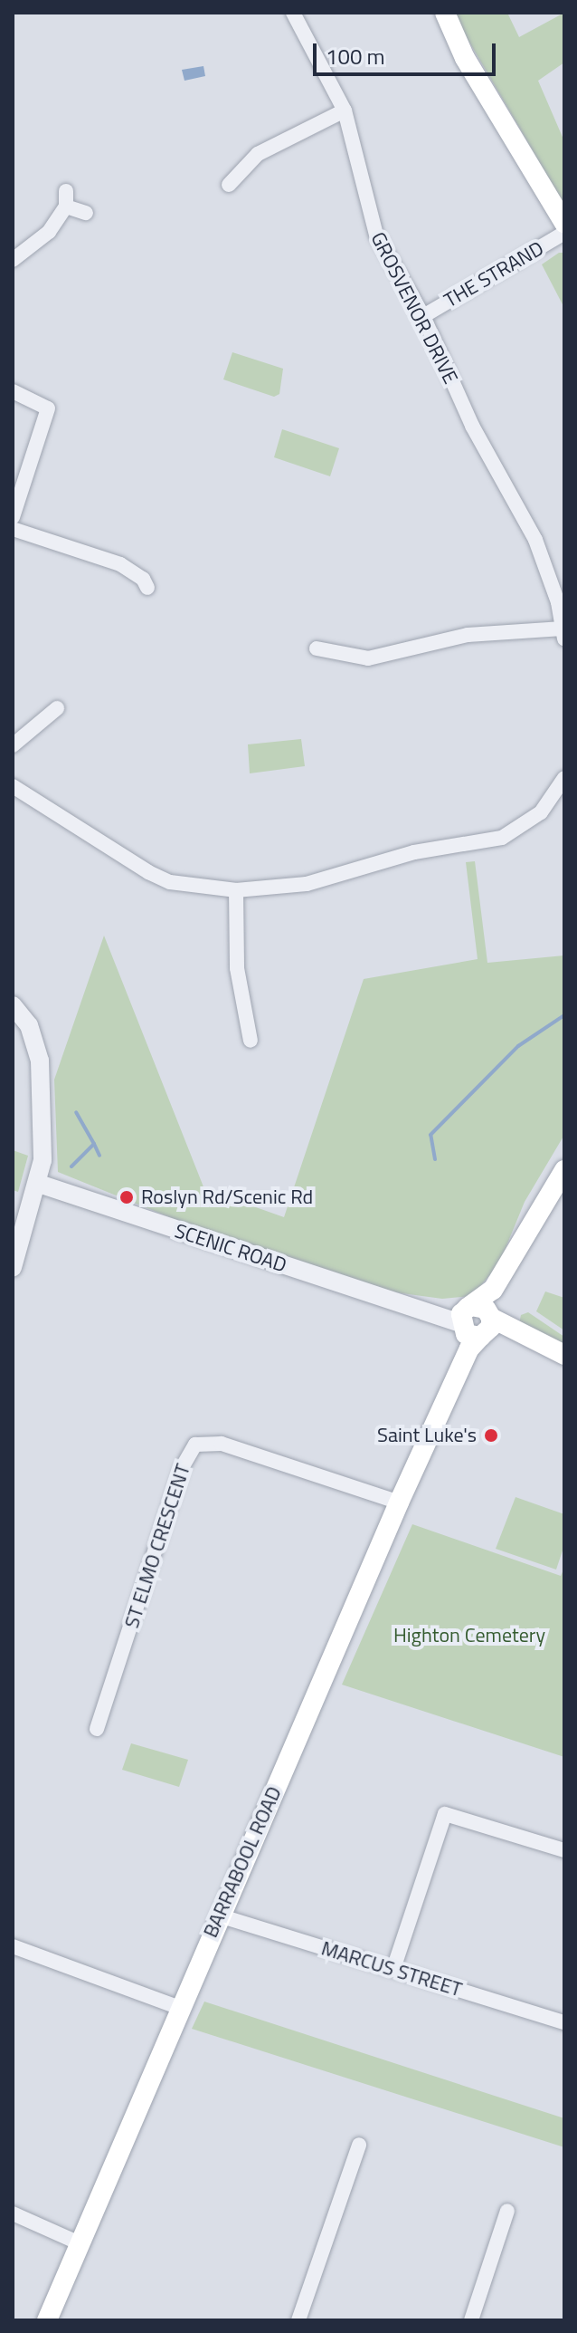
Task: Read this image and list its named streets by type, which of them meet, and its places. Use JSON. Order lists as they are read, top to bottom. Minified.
{"streets":{"main road":["BARRABOOL ROAD"],"street":["THE STRAND","GROSVENOR DRIVE","SCENIC ROAD","ST ELMO CRESCENT","MARCUS STREET"]},"crossings":[["THE STRAND","GROSVENOR DRIVE"],["SCENIC ROAD","BARRABOOL ROAD"],["ST ELMO CRESCENT","BARRABOOL ROAD"],["BARRABOOL ROAD","MARCUS STREET"]],"parks":["Highton Cemetery"],"places":["Roslyn Rd/Scenic Rd","Saint Luke's"],"scale_bar":"100 m"}
